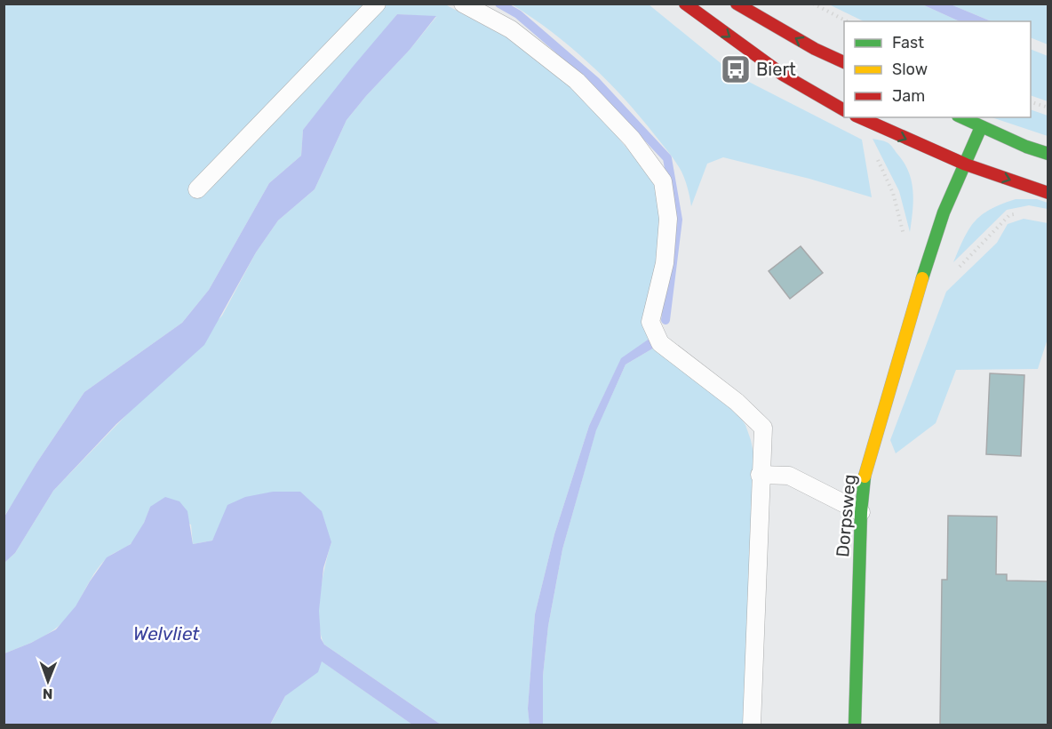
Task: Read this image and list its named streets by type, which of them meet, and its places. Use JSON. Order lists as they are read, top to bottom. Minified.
{"streets":{"main road":["Dorpsweg"]},"water":["Welvliet"],"places":{"bus stop":["Biert"]},"legend":["Fast","Slow","Jam"],"north":"bottom"}
